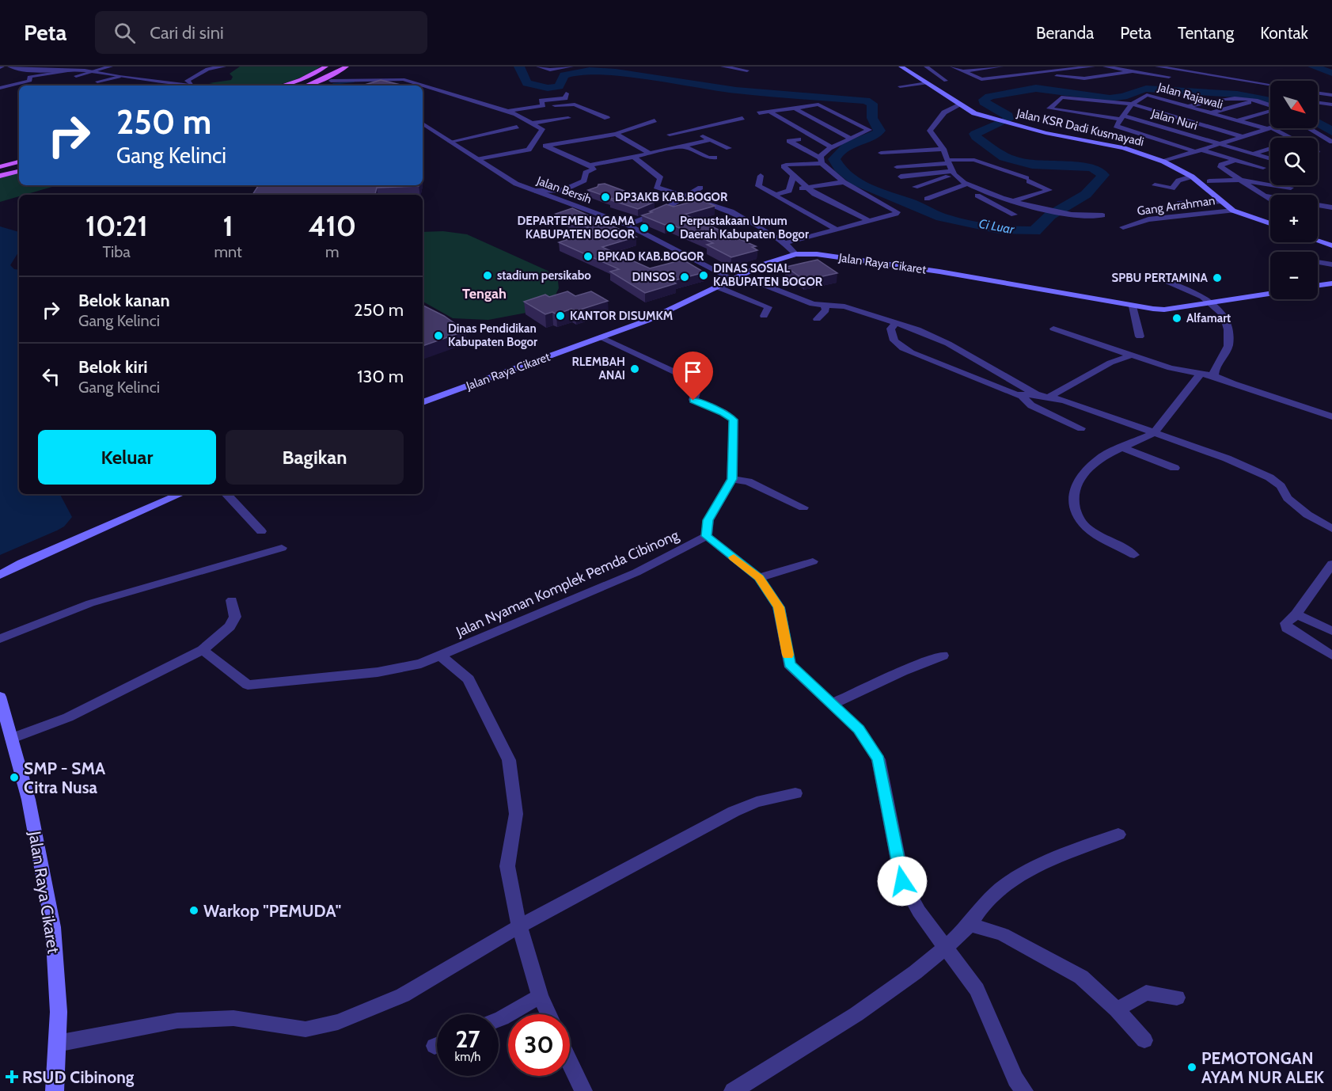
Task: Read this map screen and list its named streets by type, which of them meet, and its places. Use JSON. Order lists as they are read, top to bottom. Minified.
{"streets":{"main road":["Jalan KSR Dadi Kusmayadi","Jalan Raya Cikaret"],"street":["Jalan Rajawali","Jalan Nuri","Jalan Bersih","Gang Arrahman","Jalan Nyaman Komplek Pemda Cibinong"]},"crossings":[["Jalan KSR Dadi Kusmayadi","Gang Arrahman"],["Jalan Bersih","Jalan Raya Cikaret"]],"districts":["Tengah"],"water":["Ci Luar"],"places":{"other":["DP3AKB KAB.BOGOR","DEPARTEMEN AGAMA KABUPATEN BOGOR","Perpustakaan Umum Daerah Kabupaten Bogor","BPKAD KAB.BOGOR","stadium persikabo","DINAS SOSIAL KABUPATEN BOGOR","DINSOS","SPBU PERTAMINA","KANTOR DISUMKM","Alfamart","Dinas Pendidikan Kabupaten Bogor","RLEMBAH ANAI","SMP - SMA Citra Nusa","Warkop \"PEMUDA\"","PEMOTONGAN AYAM NUR ALEK"],"health":["RSUD Cibinong"]},"north":"bottom right","page":{"header":"Peta","search":"Cari di sini","nav":["Beranda","Peta","Tentang","Kontak"],"map_buttons":["+","−"],"turn":["250 m","Gang Kelinci"],"eta":["10:21","Tiba","1","mnt","410","m"],"list":[{"name":"Belok kanan","note":"Gang Kelinci","value":"250 m"},{"name":"Belok kiri","note":"Gang Kelinci","value":"130 m"}],"buttons":["Keluar","Bagikan"],"speed":"27 km/h","limit":"30"}}
